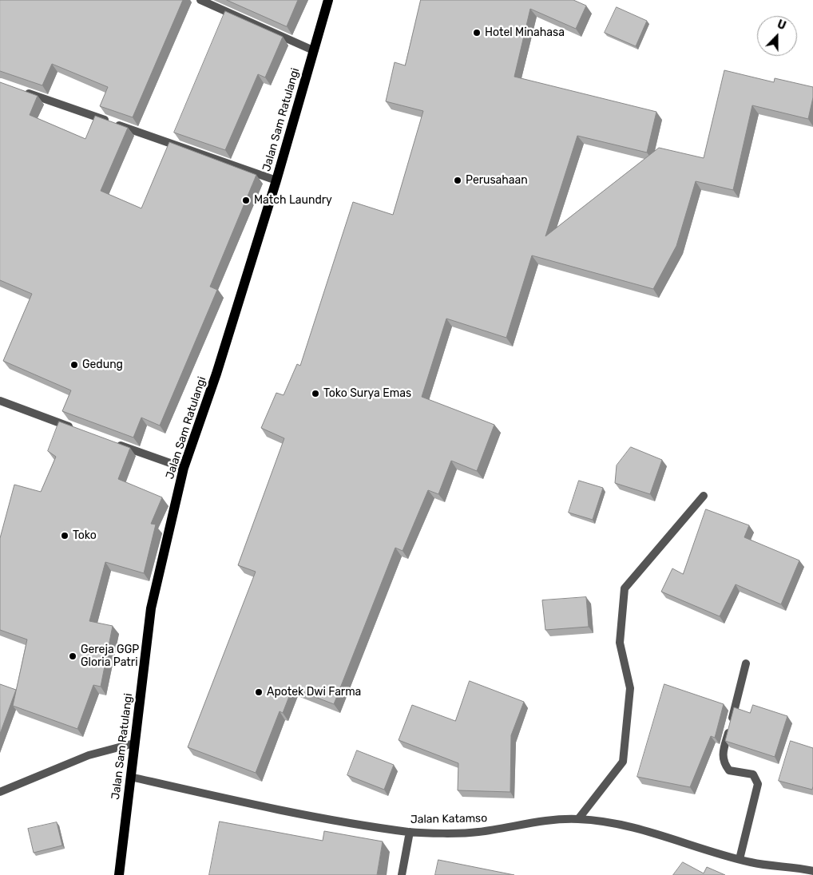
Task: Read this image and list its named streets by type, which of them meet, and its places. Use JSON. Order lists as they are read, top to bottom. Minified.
{"streets":{"main road":["Jalan Sam Ratulangi"],"street":["Jalan Katamso"]},"crossings":[["Jalan Sam Ratulangi","Jalan Katamso"]],"places":["Hotel Minahasa","Perusahaan","Match Laundry","Gedung","Toko Surya Emas","Toko","Gereja GGP Gloria Patri","Apotek Dwi Farma"],"north":"top"}
